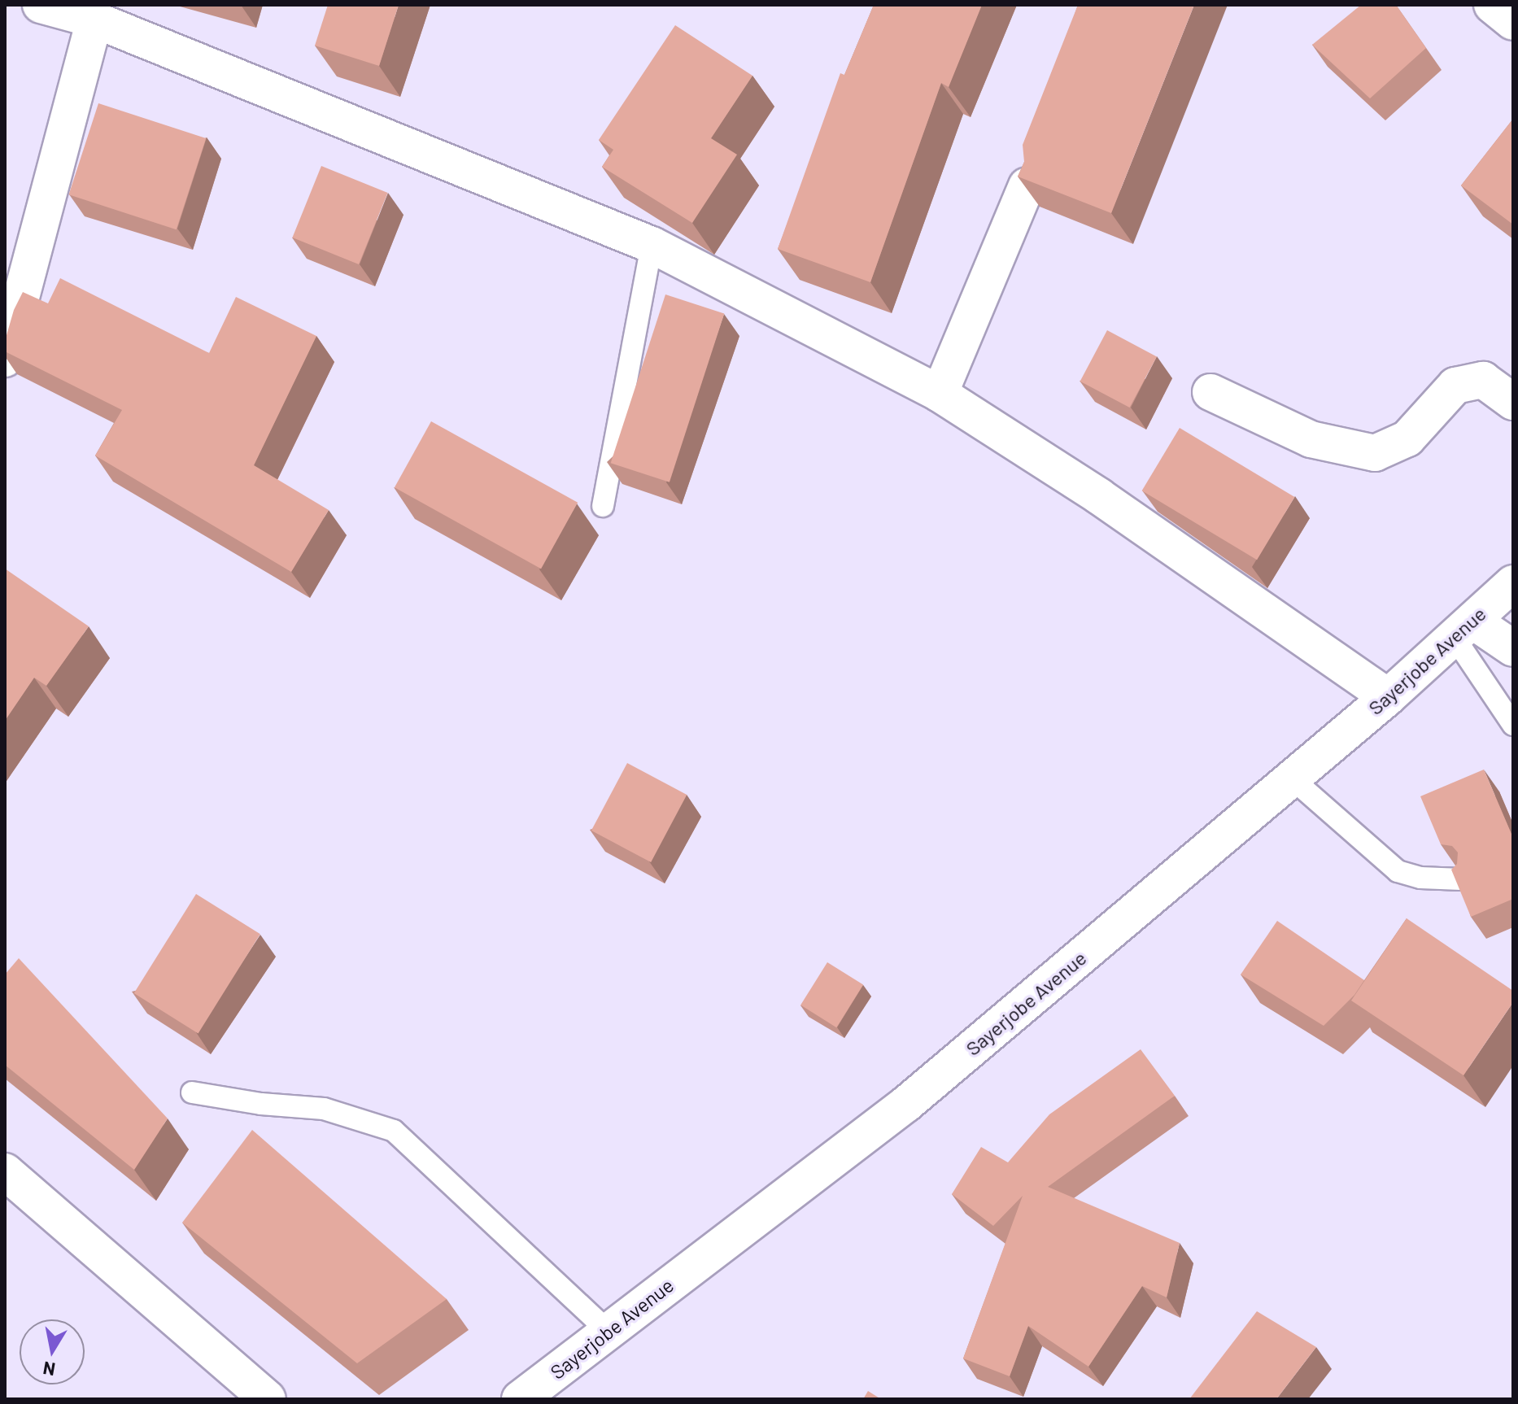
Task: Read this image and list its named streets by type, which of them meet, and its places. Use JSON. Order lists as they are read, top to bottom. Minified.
{"streets":{"street":["Sayerjobe Avenue"]},"north":"bottom"}
